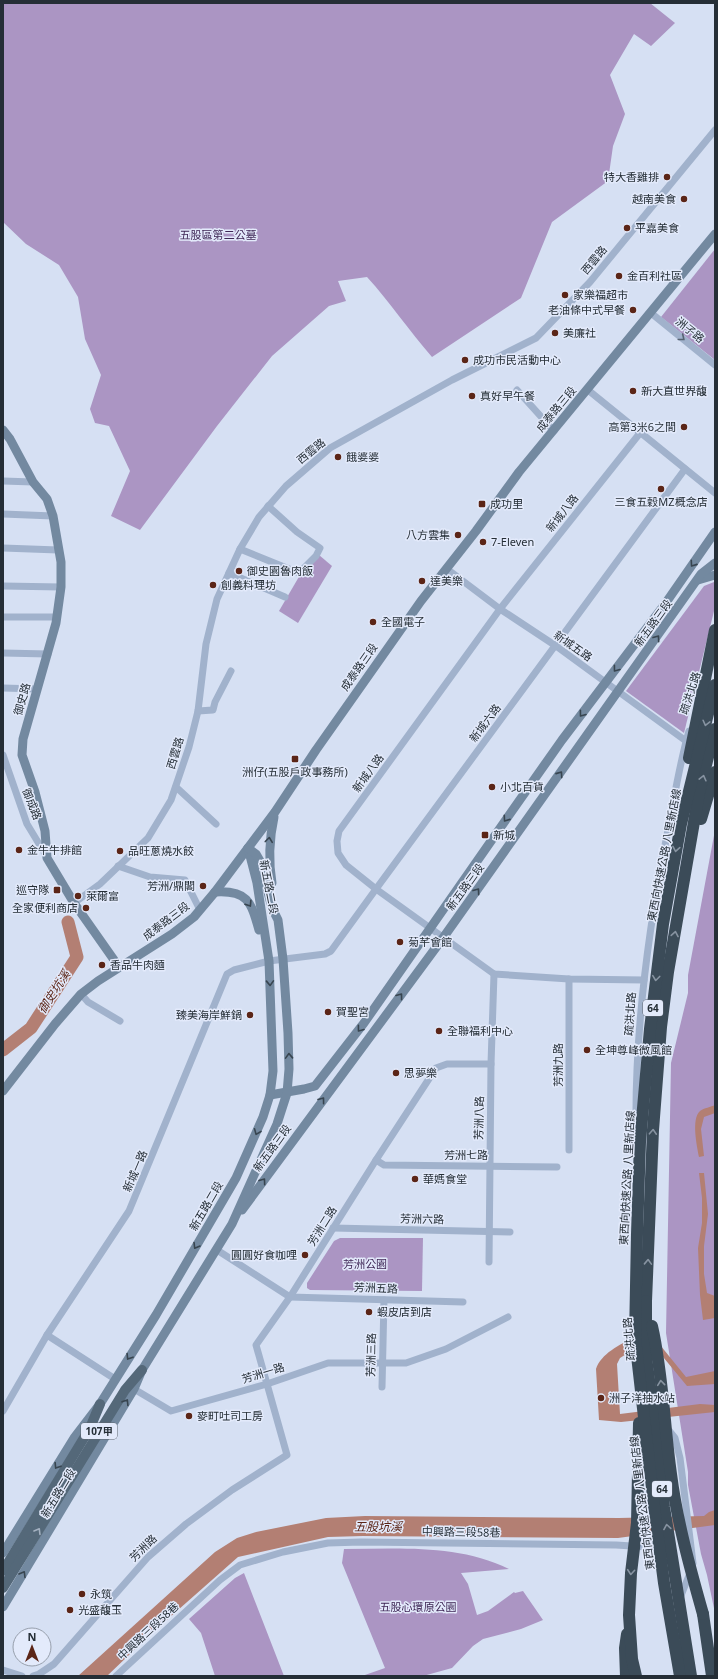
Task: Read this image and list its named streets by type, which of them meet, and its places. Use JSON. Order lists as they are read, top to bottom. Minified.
{"streets":{"highway":["東西向快速公路 八里新店線","64"],"main road":["成泰路三段","新五路三段","御史路","新五路二段","107甲"],"street":["西雲路","洲子路","新城八路","新城五路","疏洪北路","新城六路","御成路","芳洲九路","芳洲八路","芳洲七路","新城一路","芳洲六路","芳洲二路","芳洲五路","芳洲三路","芳洲一路","中興路三段58巷","芳洲路"]},"crossings":[["西雲路","御史路"],["洲子路","成泰路三段"],["成泰路三段","新城五路"],["成泰路三段","御史路"],["成泰路三段","新五路二段"],["新城八路","新五路三段"],["新城八路","新城五路"],["新城八路","新城六路"],["新城八路","芳洲八路"],["新五路三段","新城五路"],["新五路三段","新五路二段"],["新城五路","疏洪北路"],["新城五路","新城六路"],["御史路","御成路"],["新城六路","新五路二段"],["新城六路","新城一路"],["新五路二段","新城一路"],["新五路二段","芳洲一路"],["芳洲八路","芳洲七路"],["芳洲八路","芳洲六路"],["芳洲八路","芳洲二路"],["芳洲七路","芳洲二路"],["芳洲六路","芳洲二路"],["芳洲二路","芳洲五路"],["芳洲二路","芳洲一路"],["芳洲二路","芳洲路"],["芳洲五路","芳洲三路"],["芳洲三路","芳洲一路"]],"one_way":["洲子路"],"water":["御史坑溪","五股坑溪"],"parks":["五股區第二公墓","芳洲公園","五股心環原公園"],"places":{"other":["特大香雞排","越南美食","平嘉美食","金百利社區","家樂福超市","老油條中式早餐","美廉社","成功市民活動中心","新大直世界馥","真好早午餐","高第3米6之間","餓婆婆","三食五穀MZ概念店","八方雲集","7-Eleven","御史園魯肉飯","達美樂","創義料理坊","全國電子","小北百貨","金牛牛排館","品旺蔥燒水餃","芳洲/鼎閣","萊爾富","全家便利商店","菊芊會館","香品牛肉麵","賀聖宮","臻美海岸鮮鍋","全聯福利中心","全坤尊峰微風館","思夢樂","華媽食堂","圓圓好食咖哩","蝦皮店到店","洲子洋抽水站","麥町吐司工房","永筑","光盛馥玉"],"transit":["成功里","洲仔(五股戶政事務所)","新城","巡守隊"]},"north":"top"}
